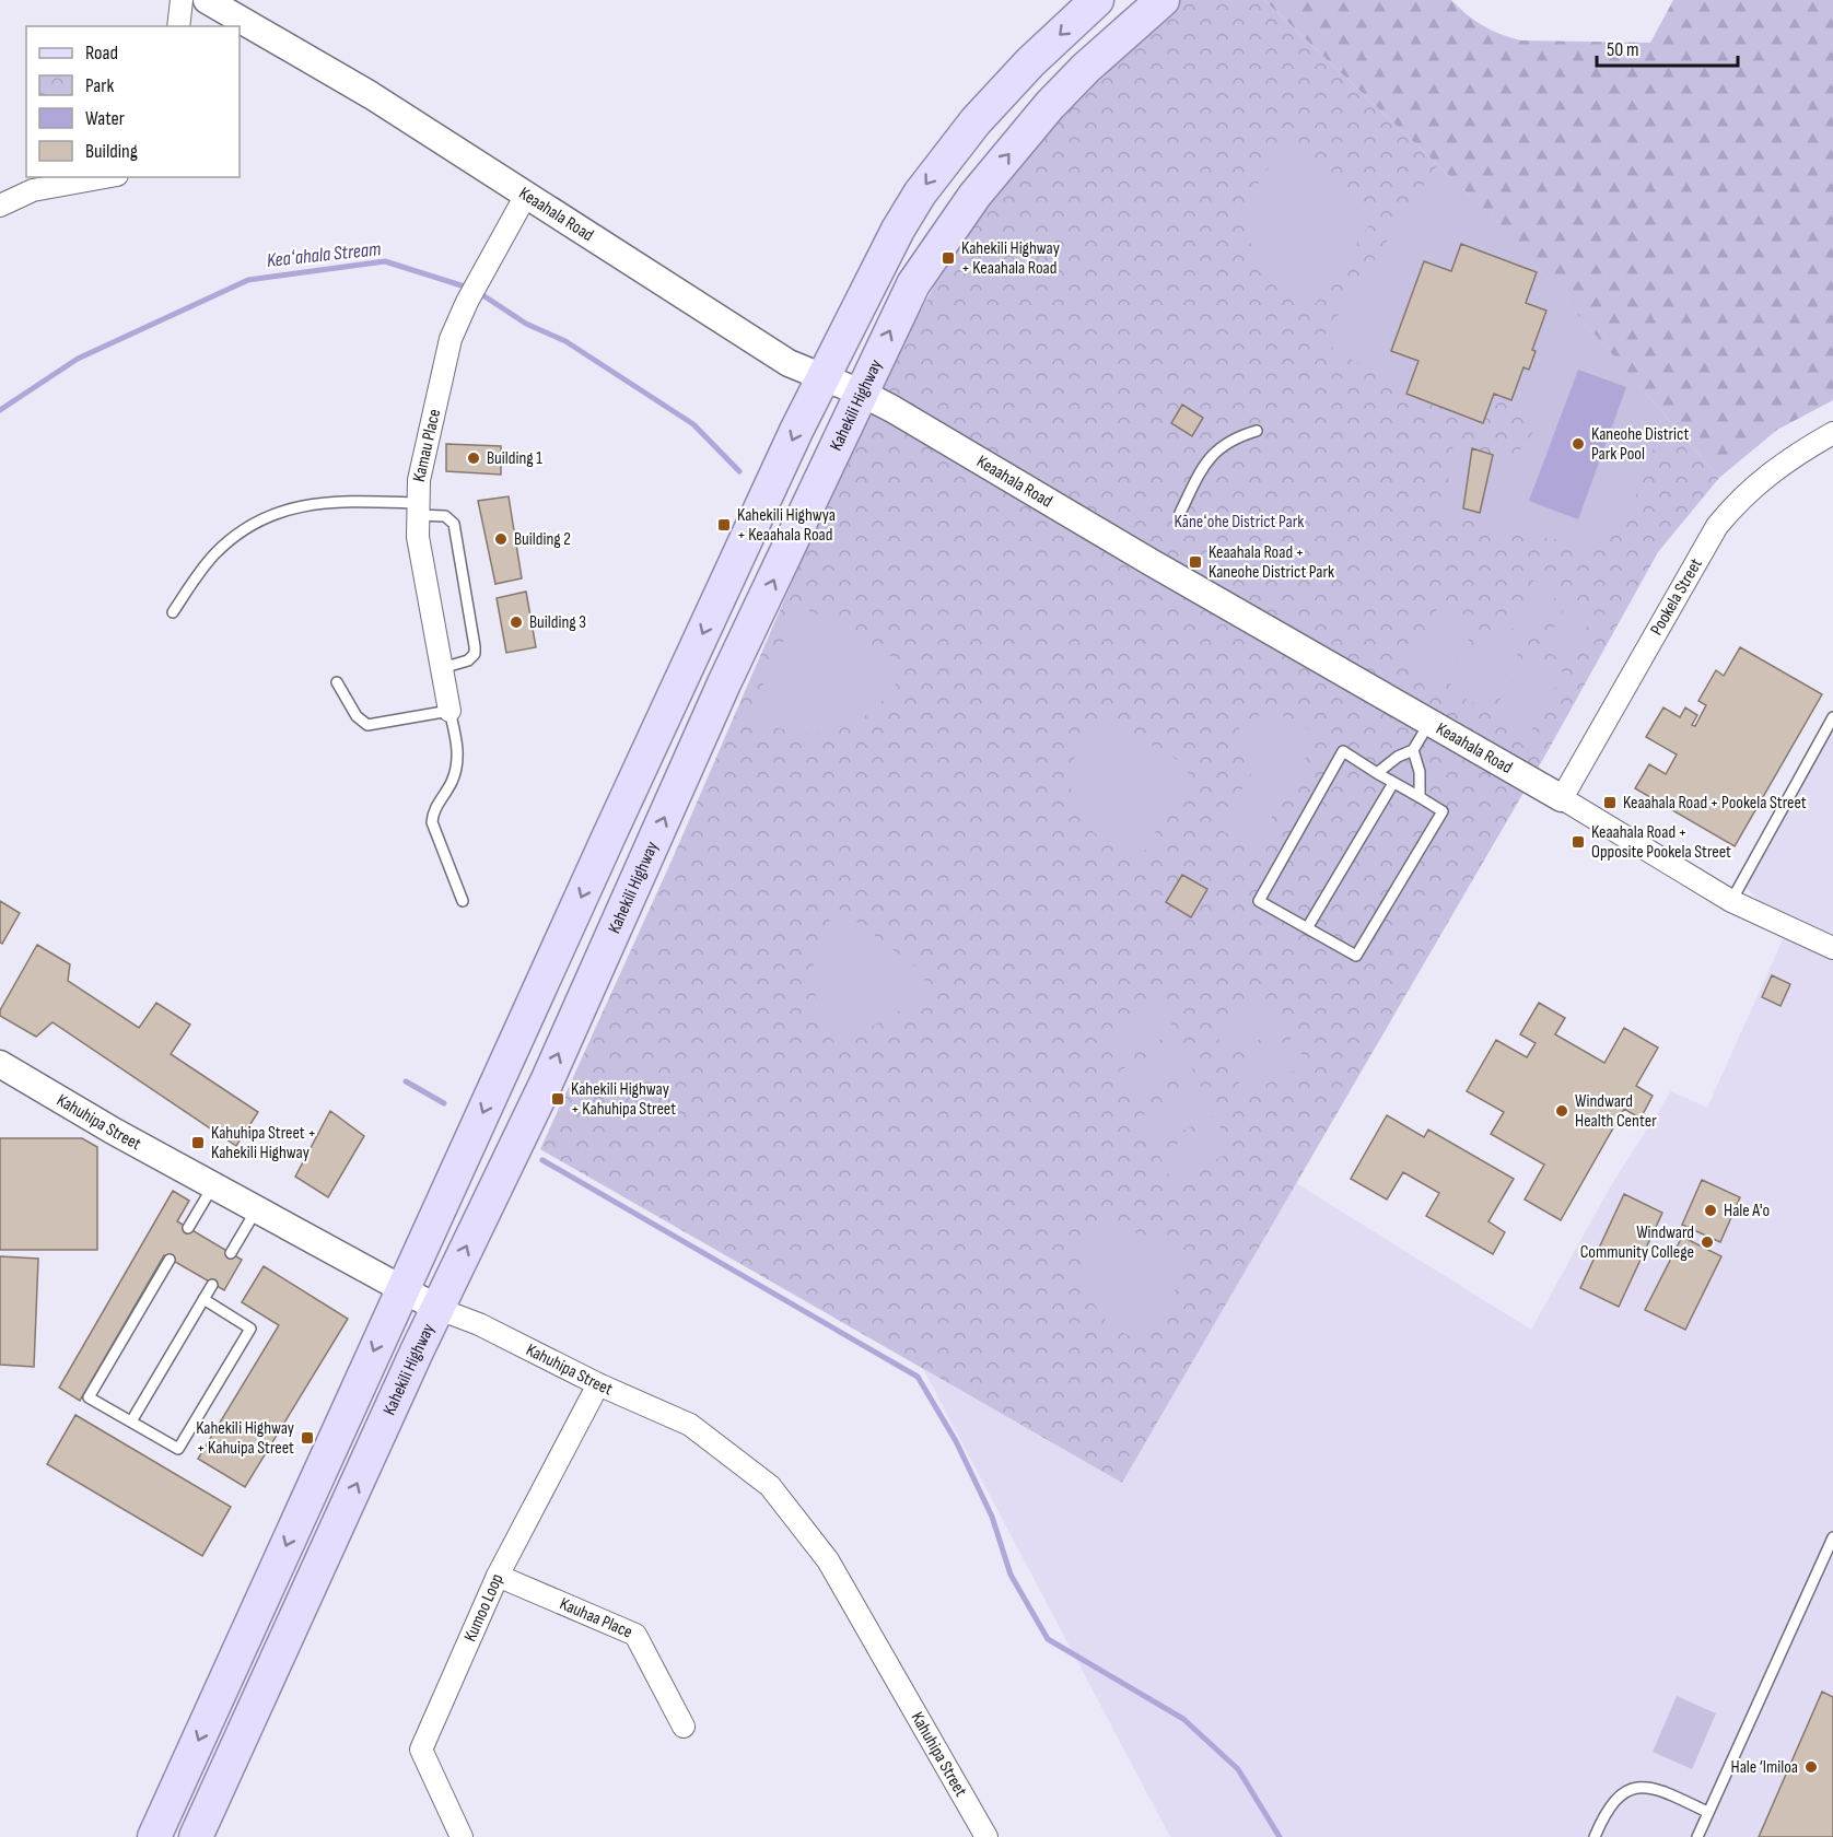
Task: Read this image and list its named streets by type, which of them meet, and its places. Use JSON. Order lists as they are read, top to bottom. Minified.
{"streets":{"main road":["Kahekili Highway"],"street":["Keaahala Road","Kamau Place","Pookela Street","Kahuhipa Street","Kumoo Loop","Kauhaa Place"]},"crossings":[["Keaahala Road","Kahekili Highway"],["Keaahala Road","Kamau Place"],["Keaahala Road","Pookela Street"],["Kahekili Highway","Kahuhipa Street"],["Kahuhipa Street","Kumoo Loop"],["Kumoo Loop","Kauhaa Place"]],"water":["Keaʻahala Stream"],"parks":["Kāneʻohe District Park"],"places":{"transit":["Kahekili Highway + Keaahala Road","Kahekili Highwya + Keaahala Road","Keaahala Road + Kaneohe District Park","Keaahala Road + Pookela Street","Keaahala Road + Opposite Pookela Street","Kahekili Highway + Kahuhipa Street","Kahuhipa Street + Kahekili Highway","Kahekili Highway + Kahuipa Street"],"other":["Kaneohe District Park Pool","Building 1","Building 2","Building 3","Windward Health Center","Hale A'o","Windward Community College","Hale ‘Imiloa"]},"legend":["Road","Park","Water","Building"],"scale_bar":"50 m"}
